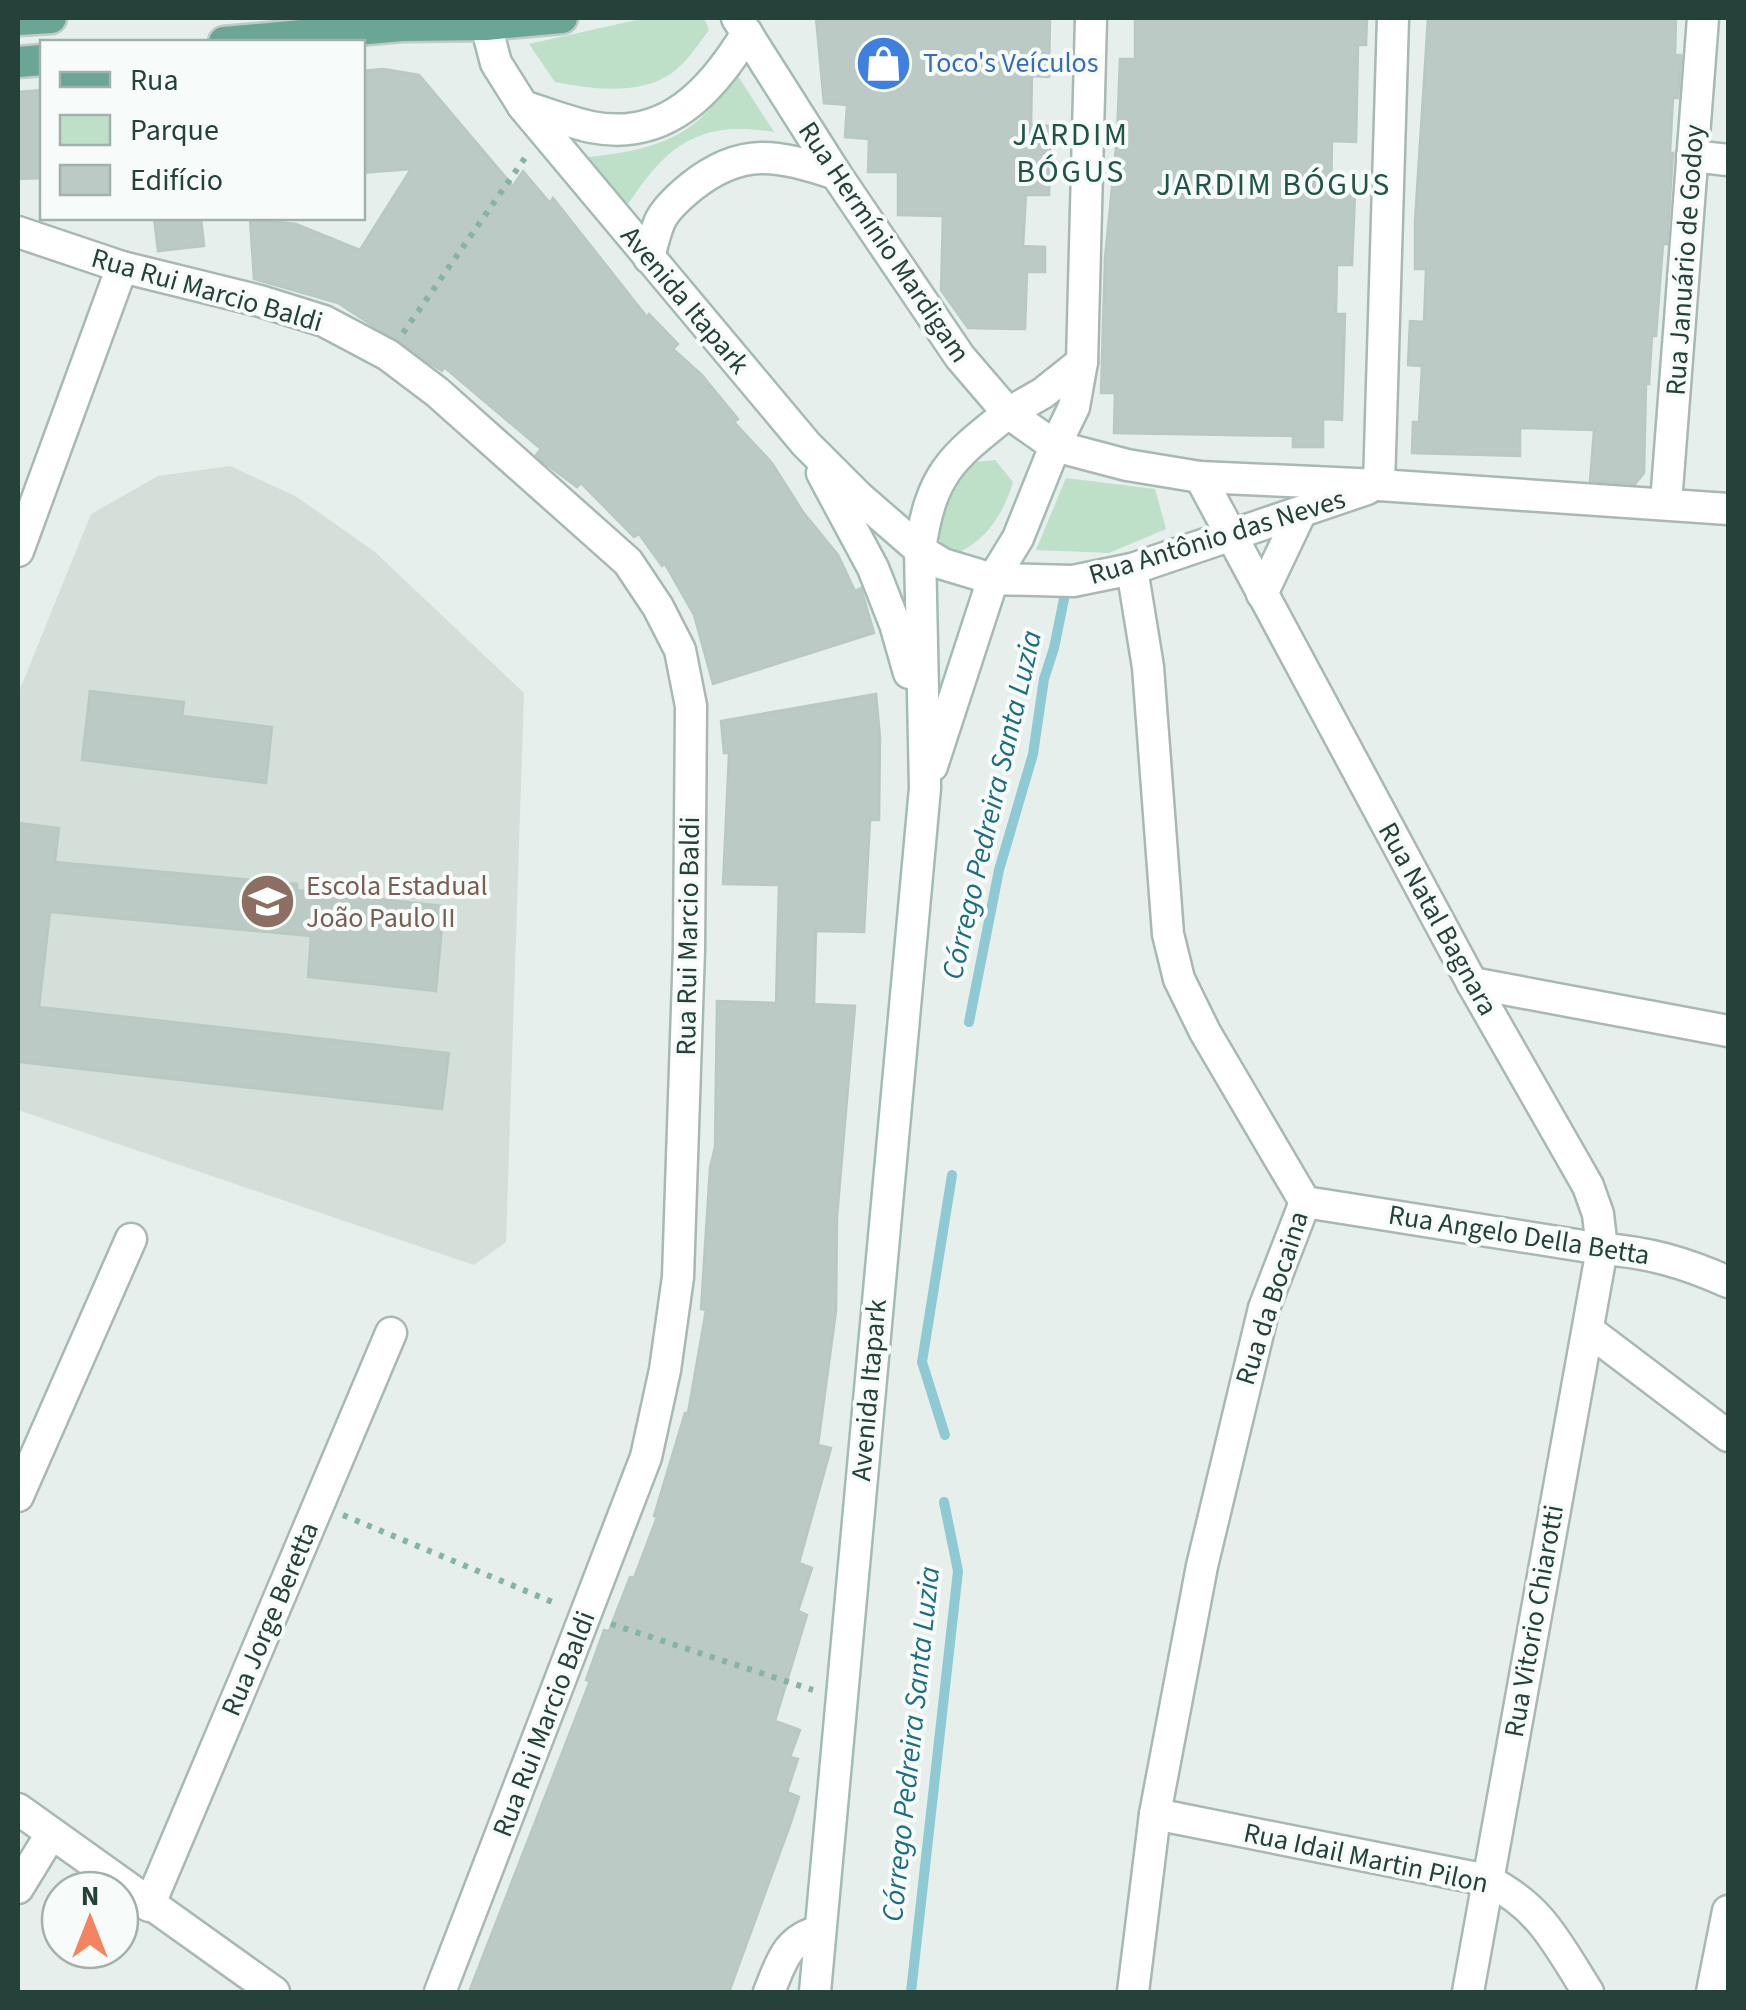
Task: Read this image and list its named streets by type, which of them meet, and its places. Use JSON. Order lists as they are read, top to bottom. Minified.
{"streets":{"street":["Rua Hermínio Mardigam","Rua Januário de Godoy","Rua Rui Marcio Baldi","Avenida Itapark","Rua Antônio das Neves","Rua Natal Bagnara","Rua Angelo Della Betta","Rua da Bocaina","Rua Jorge Beretta","Rua Vitorio Chiarotti","Rua Idail Martin Pilon"]},"crossings":[["Rua Hermínio Mardigam","Avenida Itapark"],["Rua Hermínio Mardigam","Rua Antônio das Neves"],["Rua Januário de Godoy","Rua Antônio das Neves"],["Avenida Itapark","Rua Antônio das Neves"],["Rua Antônio das Neves","Rua Natal Bagnara"],["Rua Antônio das Neves","Rua da Bocaina"],["Rua Natal Bagnara","Rua Angelo Della Betta"],["Rua Natal Bagnara","Rua Vitorio Chiarotti"],["Rua Angelo Della Betta","Rua da Bocaina"],["Rua Angelo Della Betta","Rua Vitorio Chiarotti"],["Rua da Bocaina","Rua Idail Martin Pilon"],["Rua Vitorio Chiarotti","Rua Idail Martin Pilon"]],"districts":["JARDIM BÓGUS","JARDIM BÓGUS"],"water":["Córrego Pedreira Santa Luzia"],"places":{"shop":["Toco's Veículos"],"school or university":["Escola Estadual João Paulo II"]},"legend":["Rua","Parque","Edifício"],"north":"top"}
